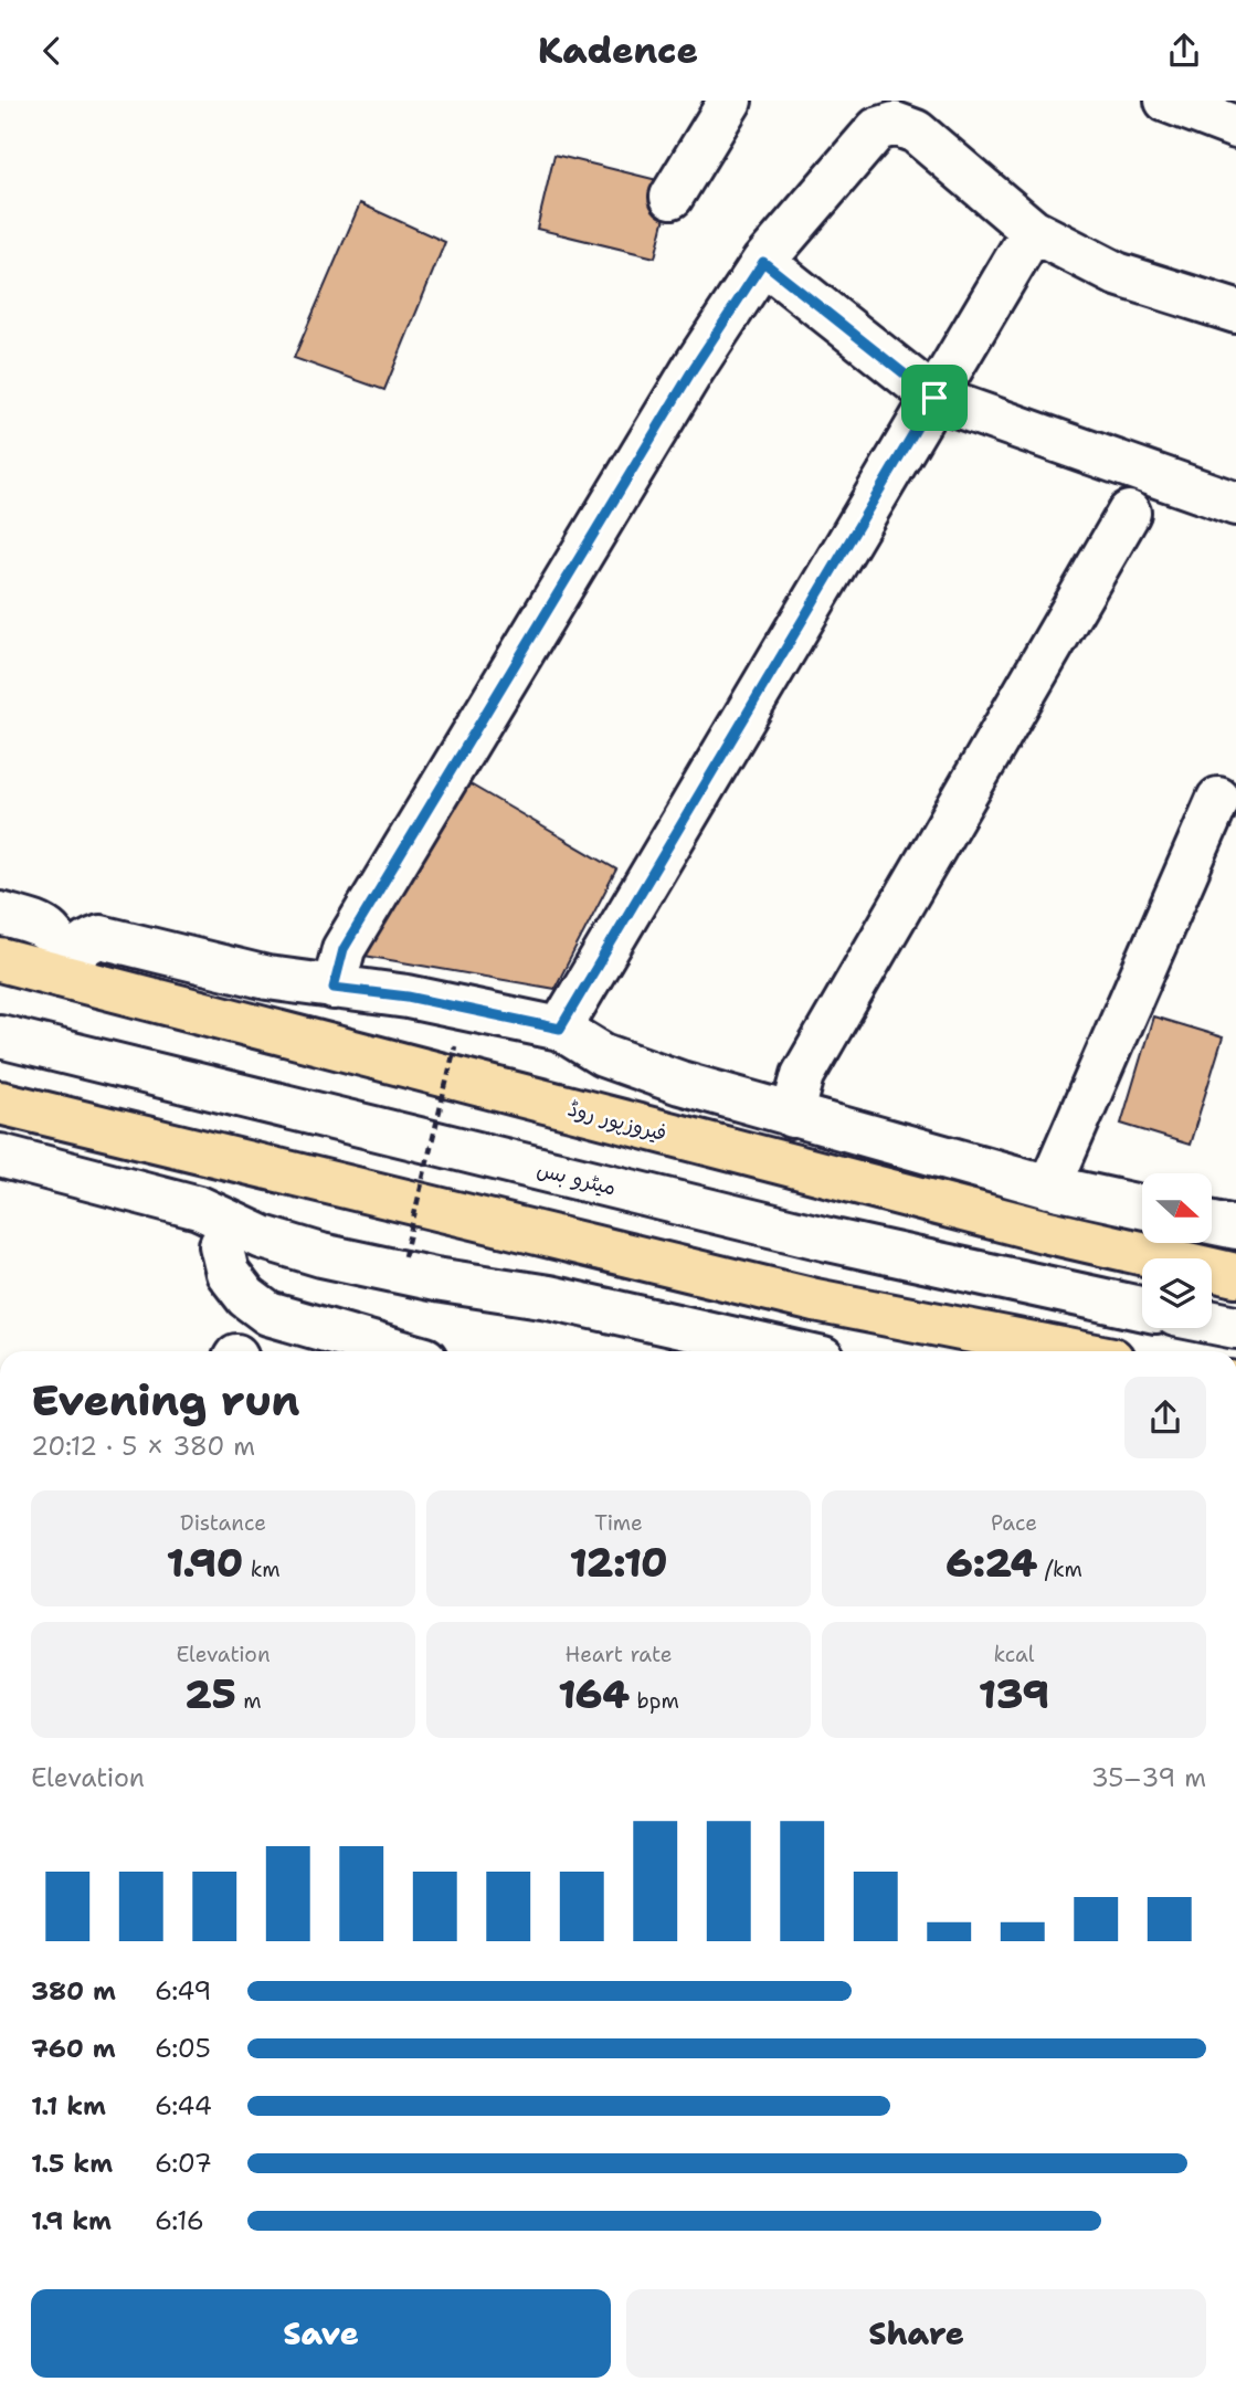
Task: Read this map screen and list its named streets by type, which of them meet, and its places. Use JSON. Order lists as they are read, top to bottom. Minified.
{"streets":{"main road":["فیروزپور روڈ"],"street":["میٹرو بس"]},"north":"right","page":{"header":"Kadence","heading":["Evening run","20:12 · 5 × 380 m"],"stats":[["Distance","1.90 km"],["Time","12:10"],["Pace","6:24 /km"],["Elevation","25 m"],["Heart rate","164 bpm"],["kcal","139"]],"chart":["Elevation","35–39 m"],"list":[{"name":"380 m","note":"6:49"},{"name":"760 m","note":"6:05"},{"name":"1.1 km","note":"6:44"},{"name":"1.5 km","note":"6:07"},{"name":"1.9 km","note":"6:16"}],"buttons":["Save","Share"]}}
